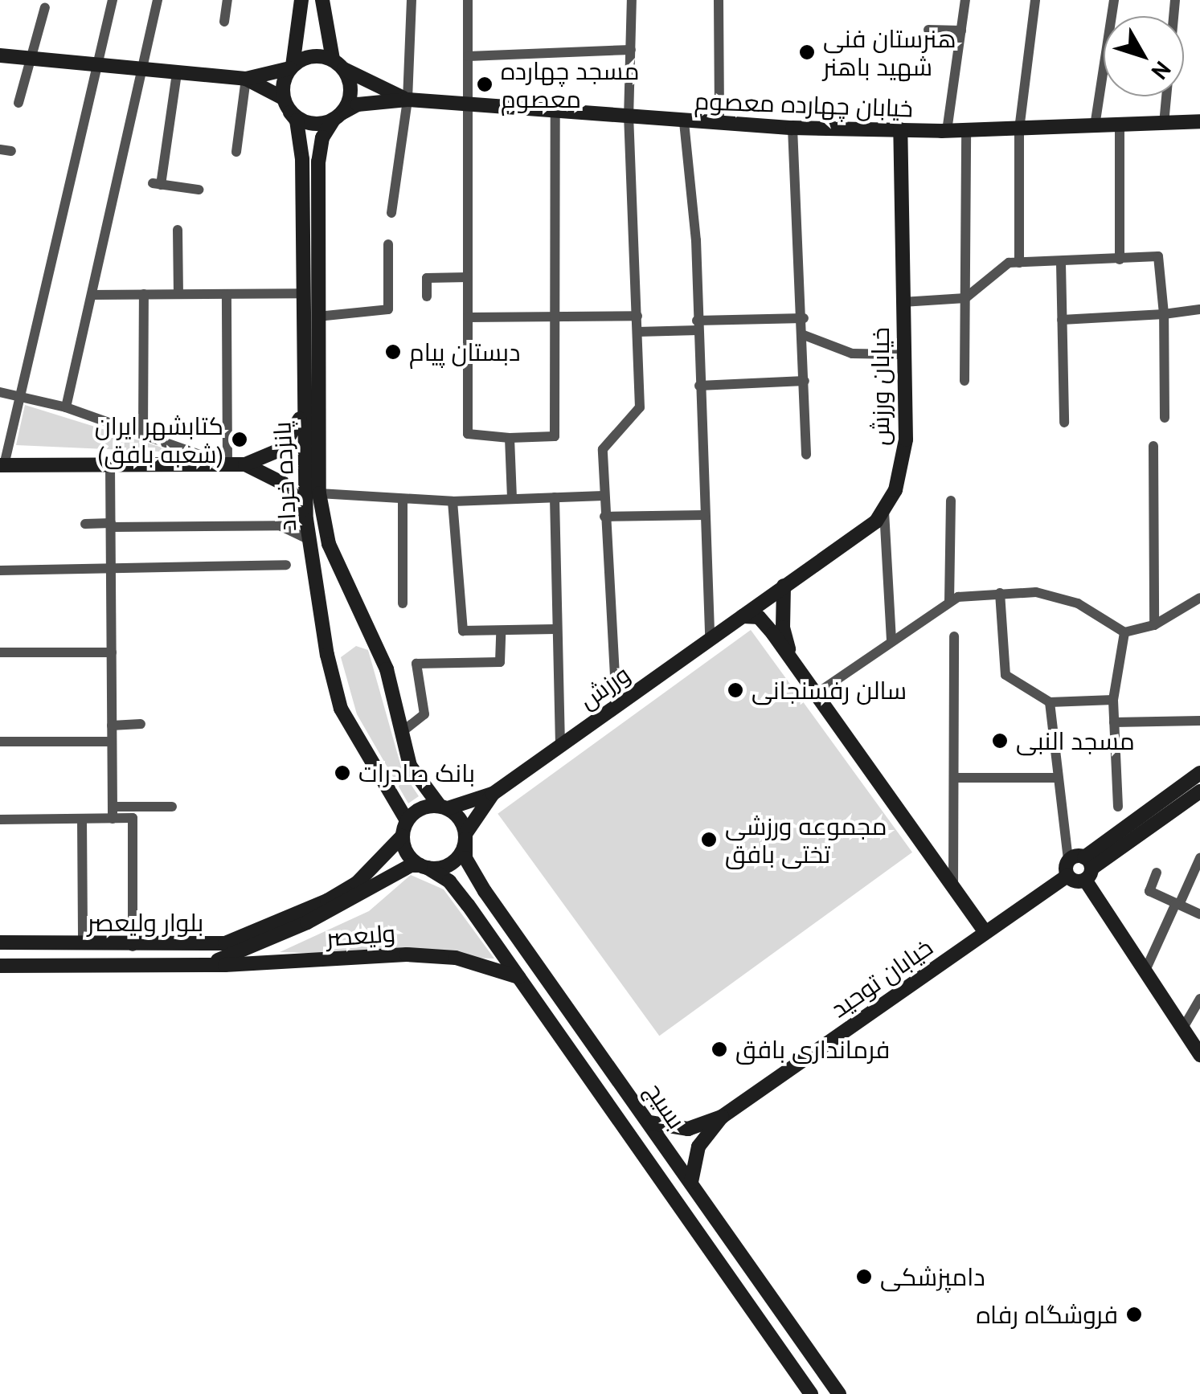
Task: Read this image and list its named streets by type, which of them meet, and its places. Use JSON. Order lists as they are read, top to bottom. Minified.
{"streets":{"main road":["خیابان چهارده معصوم","خیابان ورزش","پانزده خرداد","ورزش","بلوار ولیعصر","ولیعصر","خیابان توحید","بسیج"]},"crossings":[["خیابان چهارده معصوم","خیابان ورزش"],["خیابان ورزش","ورزش"],["پانزده خرداد","ورزش"],["پانزده خرداد","بلوار ولیعصر"],["پانزده خرداد","ولیعصر"],["پانزده خرداد","بسیج"],["ورزش","بلوار ولیعصر"],["ورزش","ولیعصر"],["ورزش","بسیج"],["بلوار ولیعصر","ولیعصر"],["بلوار ولیعصر","بسیج"],["ولیعصر","بسیج"]],"places":["هنرستان فنی شهید باهنر","مسجد چهارده معصوم","دبستان پیام","کتابشهر ایران (شعبه بافق)","سالن رفسنجانی","مسجد النبی","بانک صادرات","مجموعه ورزشی تختی بافق","فرمانداری بافق","دامپزشکی","فروشگاه رفاه"],"north":"bottom right"}
